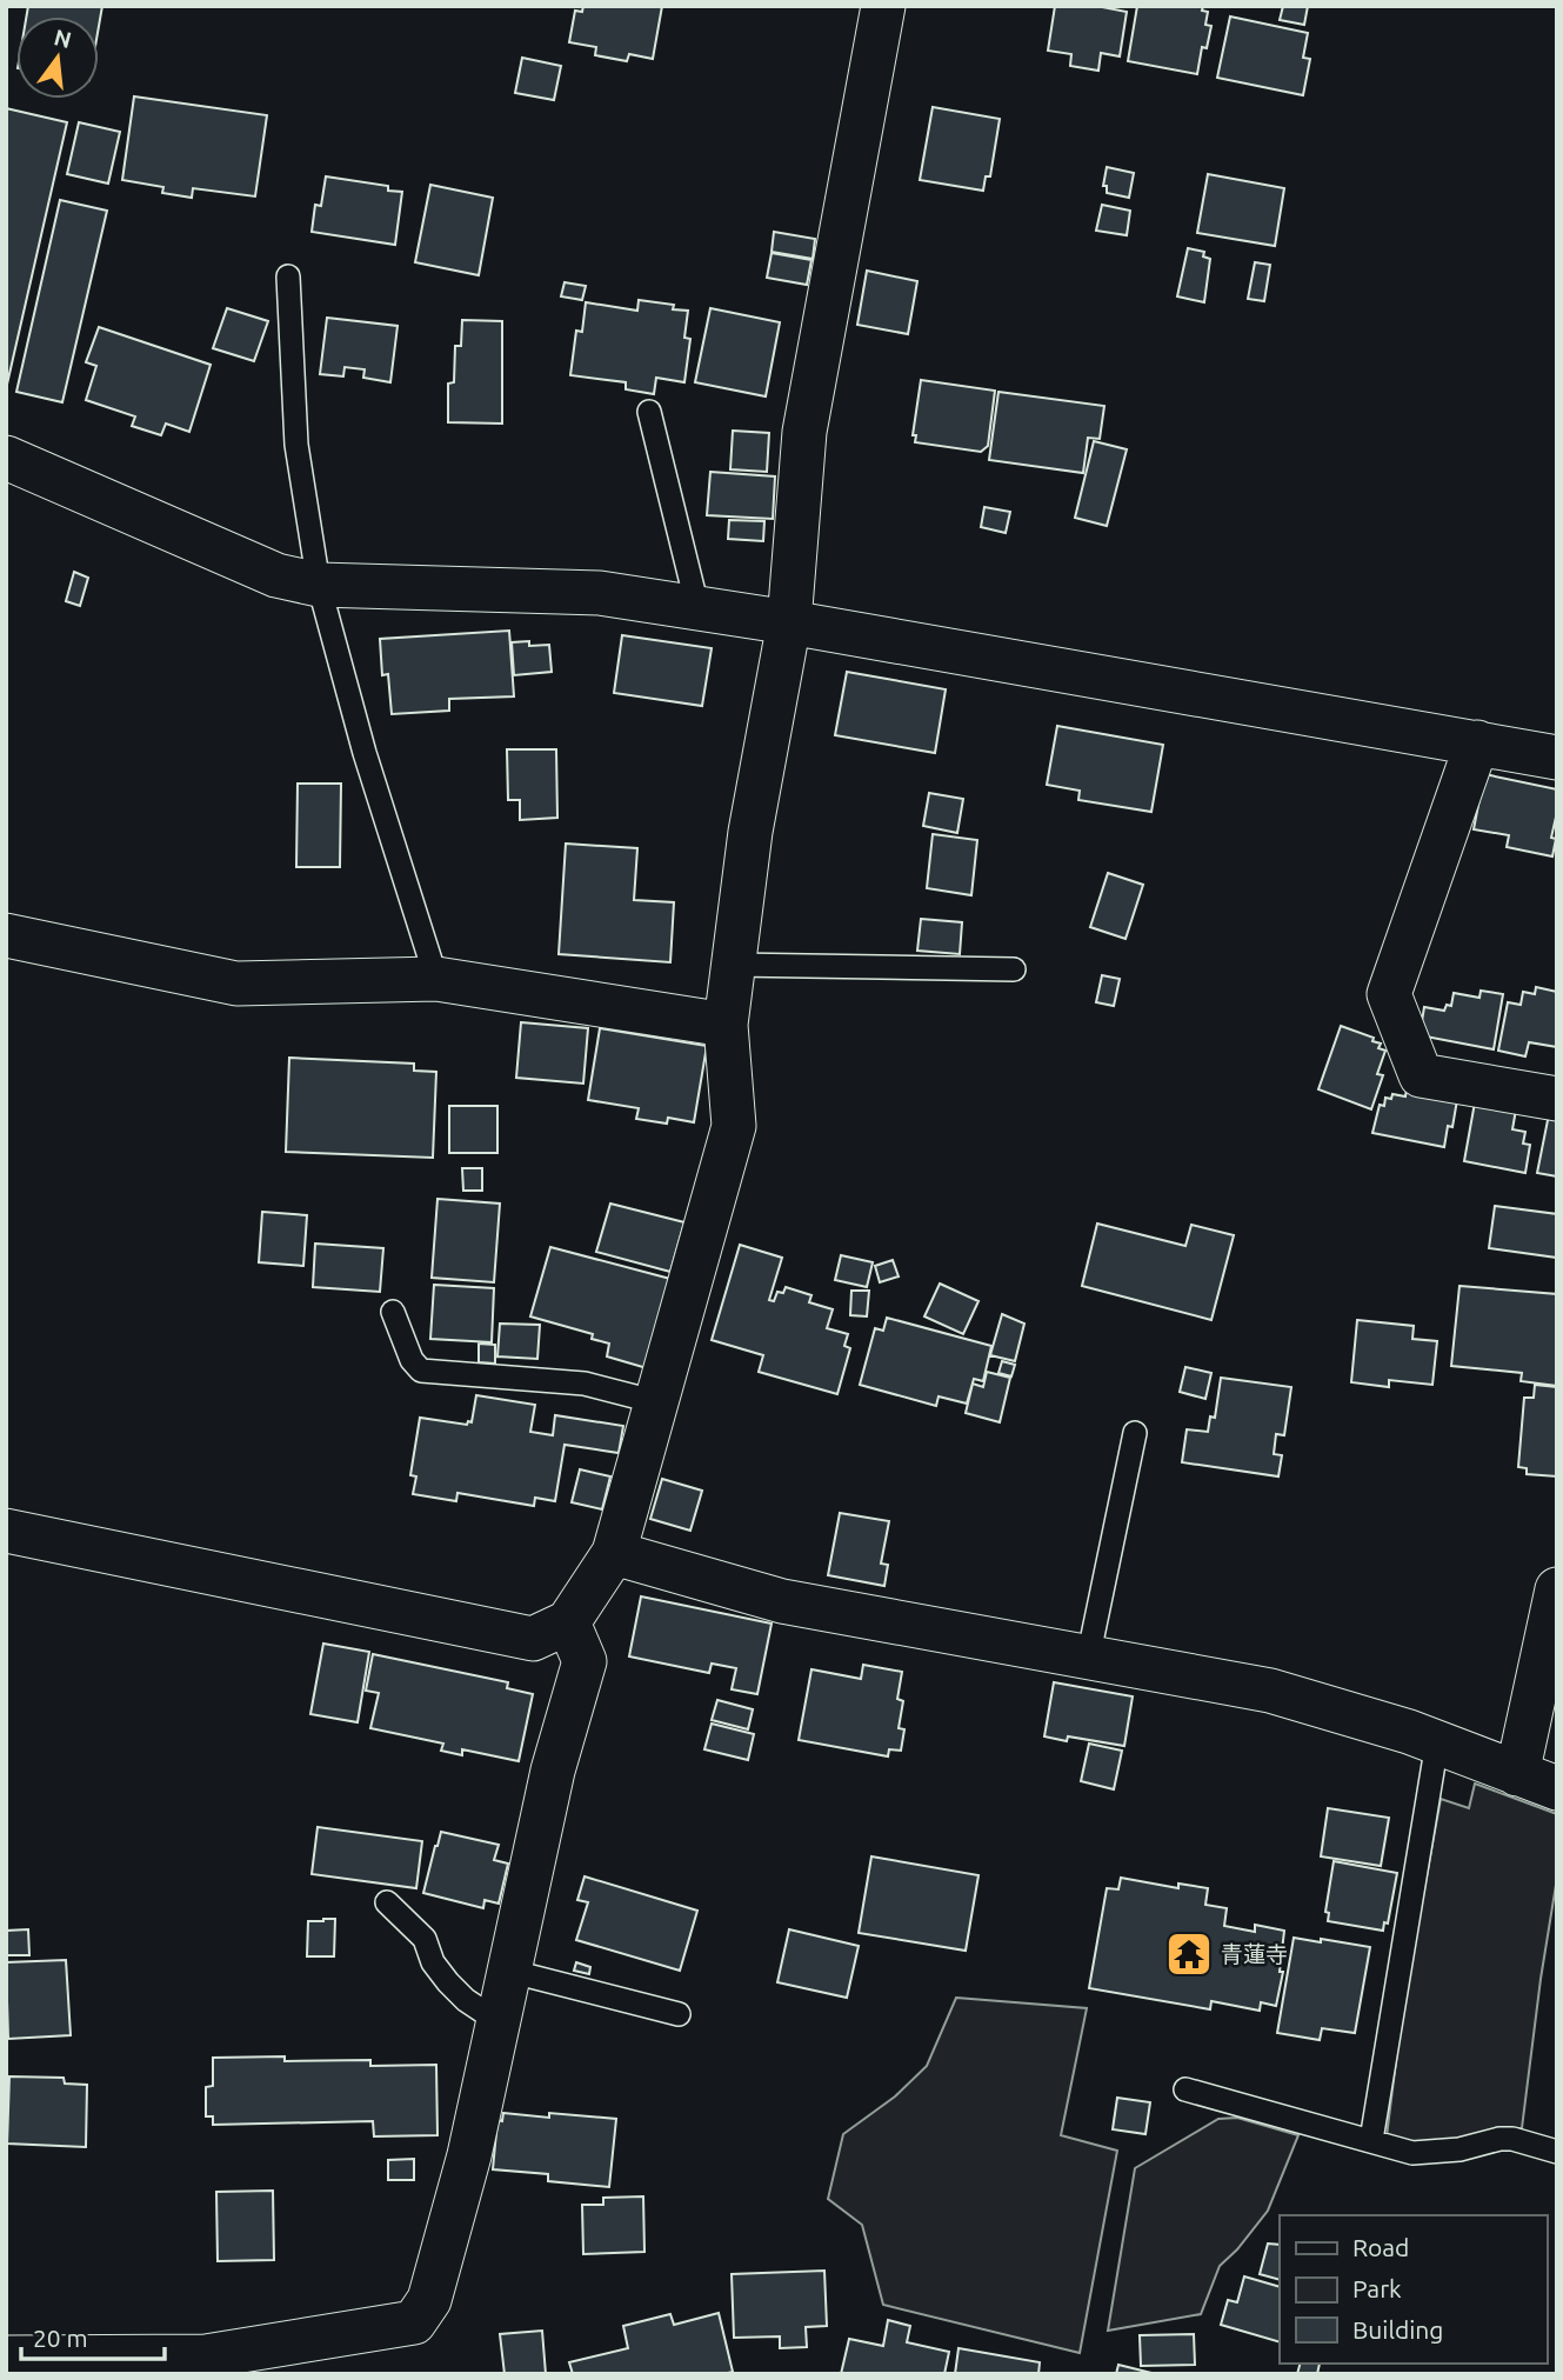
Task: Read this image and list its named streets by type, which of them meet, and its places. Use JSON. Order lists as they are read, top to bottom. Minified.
{"places":{"temple":["青蓮寺"]},"legend":["Road","Park","Building"],"scale_bar":"20 m","north":"top"}
